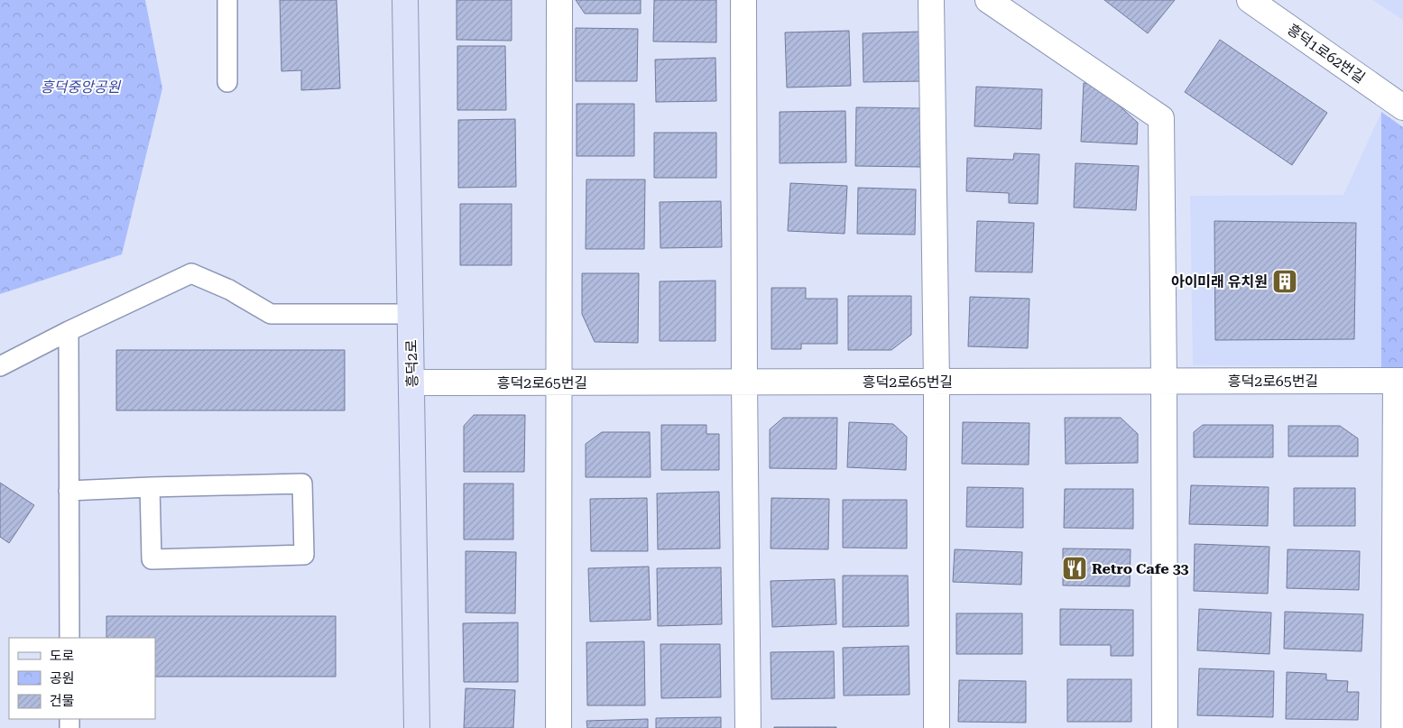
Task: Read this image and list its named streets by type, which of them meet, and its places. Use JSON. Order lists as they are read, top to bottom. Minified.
{"streets":{"street":["흥덕1로62번길","흥덕2로","흥덕2로65번길"]},"crossings":[["흥덕2로","흥덕2로65번길"]],"parks":["흥덕중앙공원"],"places":{"building":["아이미래 유치원"],"restaurant":["Retro Cafe 33"]},"legend":["도로","공원","건물"]}
